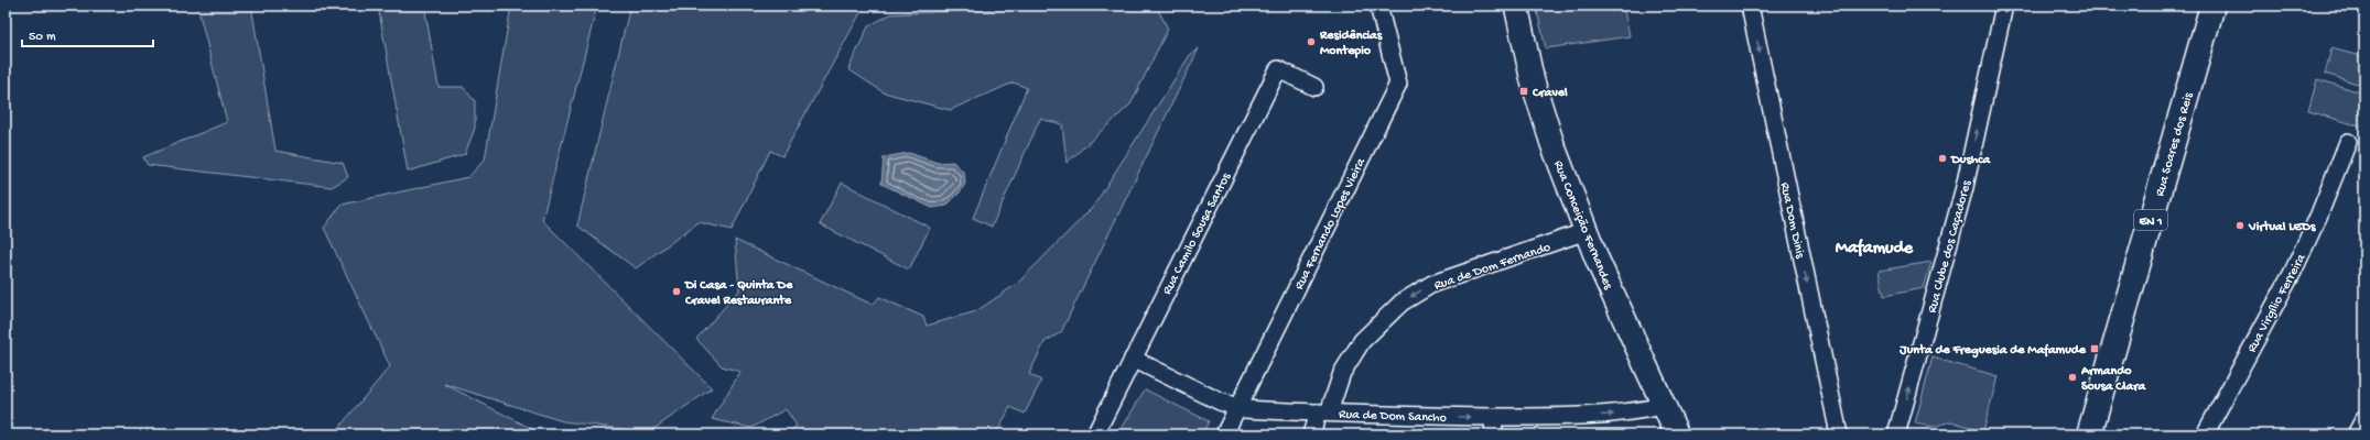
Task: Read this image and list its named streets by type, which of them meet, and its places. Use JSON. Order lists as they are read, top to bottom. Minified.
{"streets":{"main road":["Rua Soares dos Reis","EN 1","Rua Conceição Fernandes"],"street":["Rua Dom Dinis","Rua Fernando Lopes Vieira","Rua Camilo Sousa Santos","Rua Clube dos Caçadores","Rua de Dom Fernando","Rua Virgílio Ferreira","Rua de Dom Sancho"]},"crossings":[["Rua Fernando Lopes Vieira","Rua de Dom Sancho"],["Rua Conceição Fernandes","Rua de Dom Fernando"],["Rua Conceição Fernandes","Rua de Dom Sancho"],["Rua Camilo Sousa Santos","Rua de Dom Sancho"],["Rua de Dom Fernando","Rua de Dom Sancho"]],"one_way":["Rua Dom Dinis","Rua Clube dos Caçadores","Rua de Dom Fernando","Rua de Dom Sancho"],"districts":["Mafamude"],"places":{"other":["Residências Montepio","Dushca","Virtual LEDs","Di Casa - Quinta De Cravel Restaurante","Armando Sousa Clara"],"transit":["Cravel","Junta de Freguesia de Mafamude"]},"scale_bar":"50 m"}
